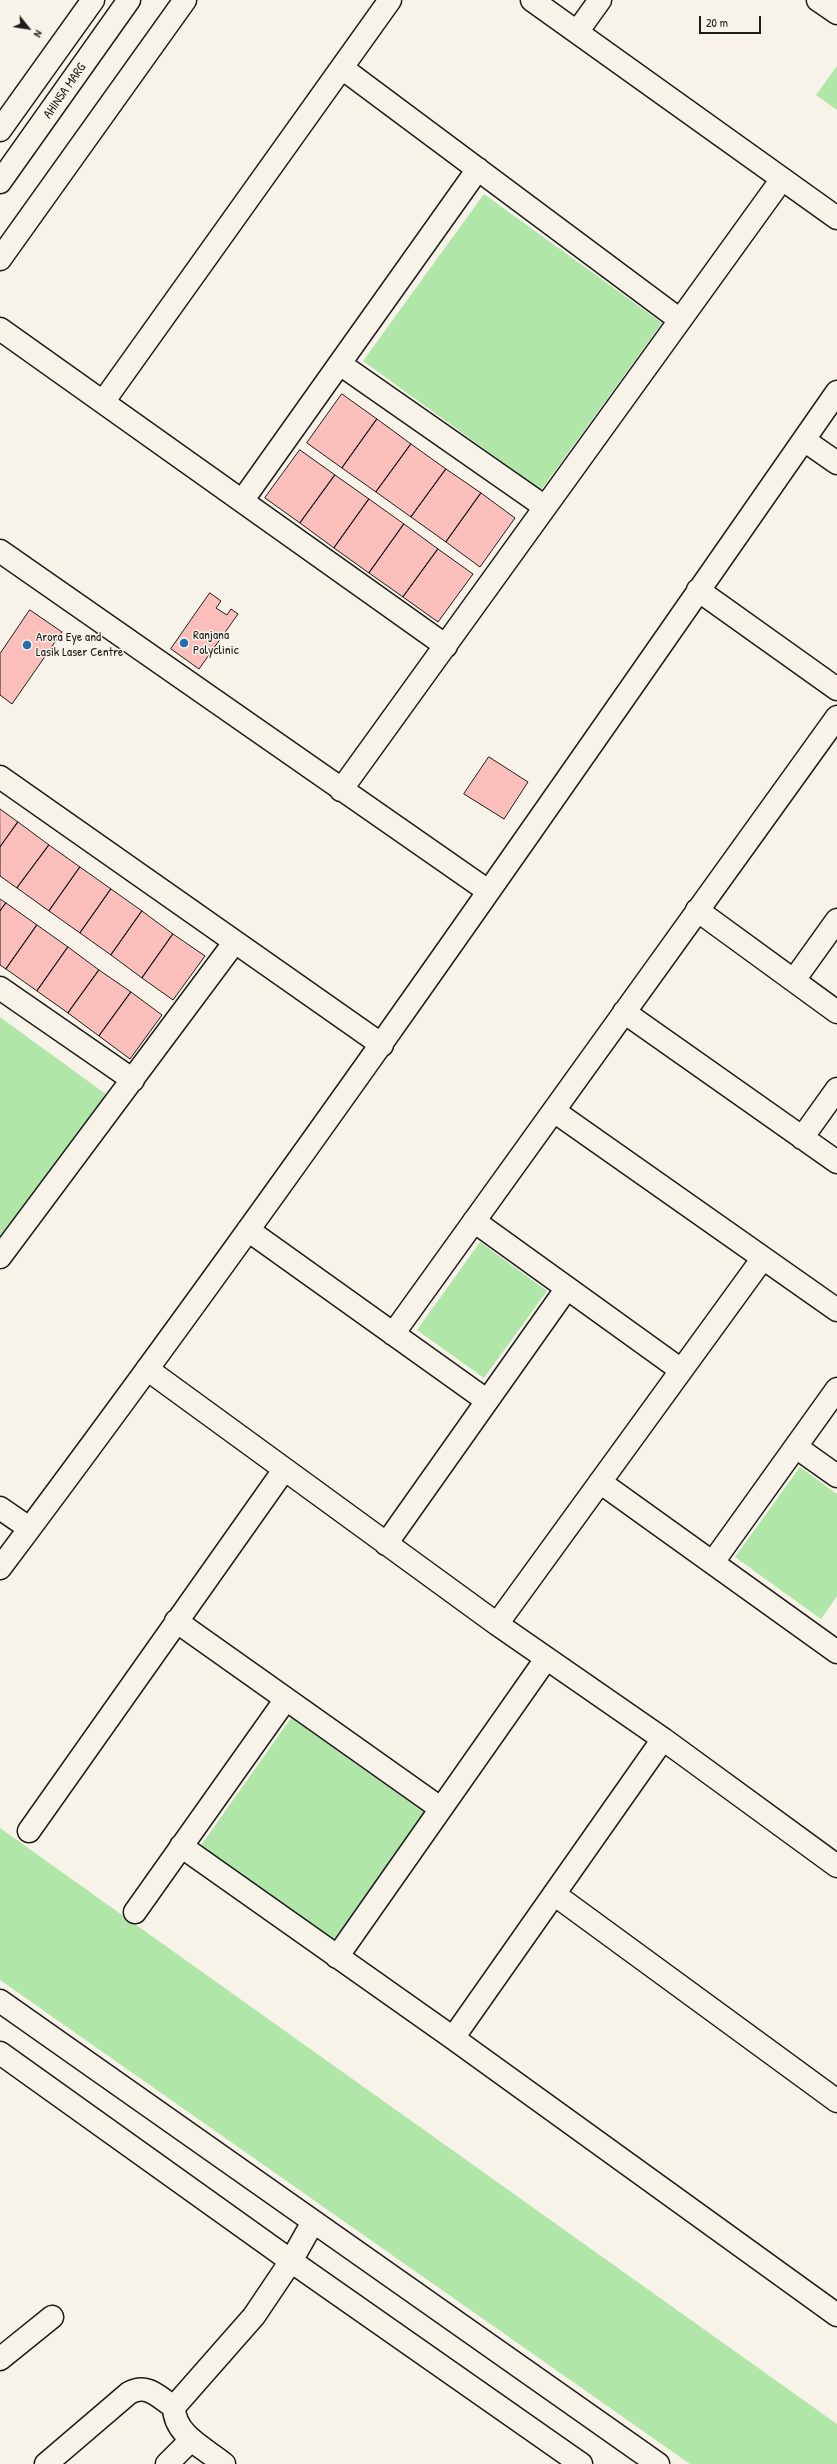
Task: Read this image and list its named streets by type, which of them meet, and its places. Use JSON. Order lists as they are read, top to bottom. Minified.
{"streets":{"street":["AHINSA MARG"]},"places":["Ranjana Polyclinic","Arora Eye and Lasik Laser Centre"],"scale_bar":"20 m","north":"bottom right"}
